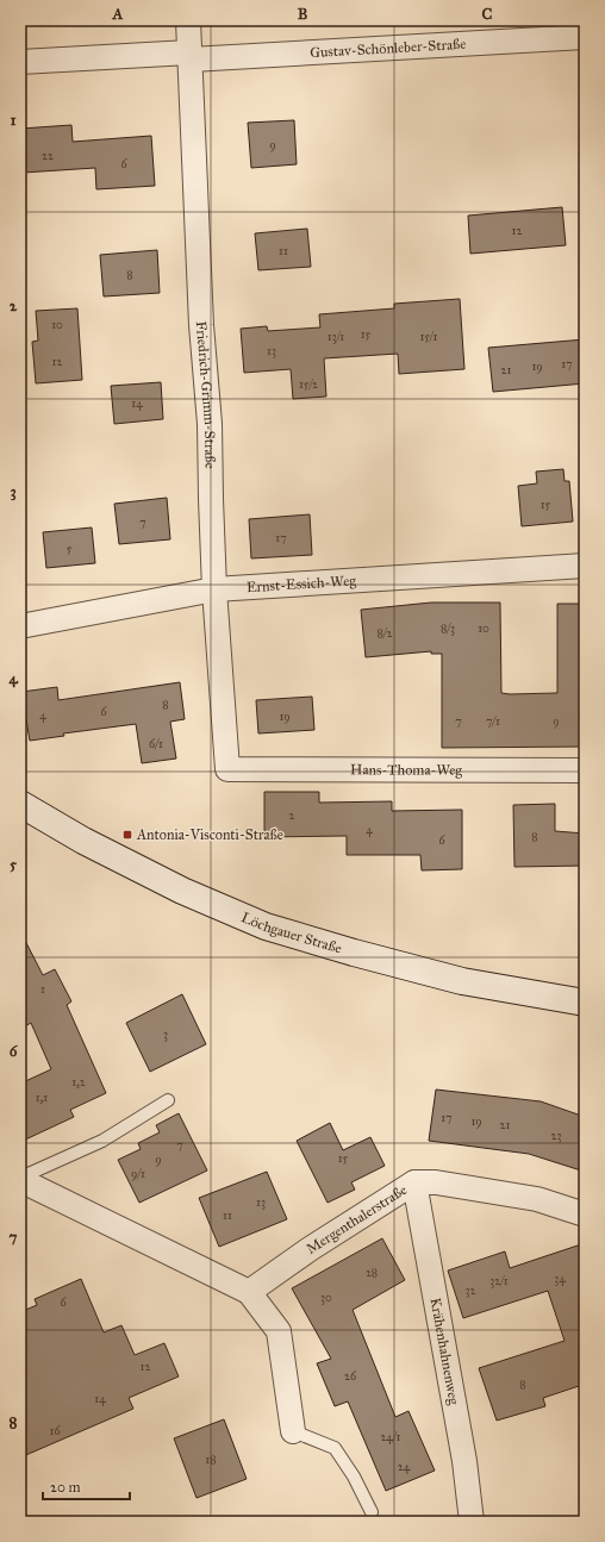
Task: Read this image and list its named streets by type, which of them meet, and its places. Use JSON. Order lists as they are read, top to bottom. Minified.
{"streets":{"main road":["Löchgauer Straße"],"street":["Gustav-Schönleber-Straße","Friedrich-Grimm-Straße","Ernst-Essich-Weg","Hans-Thoma-Weg","Mergenthalerstraße","Krähenhahnenweg"]},"crossings":[["Gustav-Schönleber-Straße","Friedrich-Grimm-Straße"],["Friedrich-Grimm-Straße","Ernst-Essich-Weg"],["Friedrich-Grimm-Straße","Hans-Thoma-Weg"],["Mergenthalerstraße","Krähenhahnenweg"]],"places":{"transit":["Antonia-Visconti-Straße"]},"house_numbers":["9","22","6","12","11","8","10","15","13/1","15/1","13","12","17","19","21","15/2","14","15","7","17","5","8/3","10","8/2","8","6","4","19","7","7/1","9","6/1","2","4","8","6","1","3","1,2","1,1","17","19","21","23","7","15","9","9/1","13","11","28","34","32/1","32","30","6","12","26","8","14","16","24/1","18","24"],"scale_bar":"20 m","grid":{"columns":["A","B","C"],"rows":["1","2","3","4","5","6","7","8"]}}
